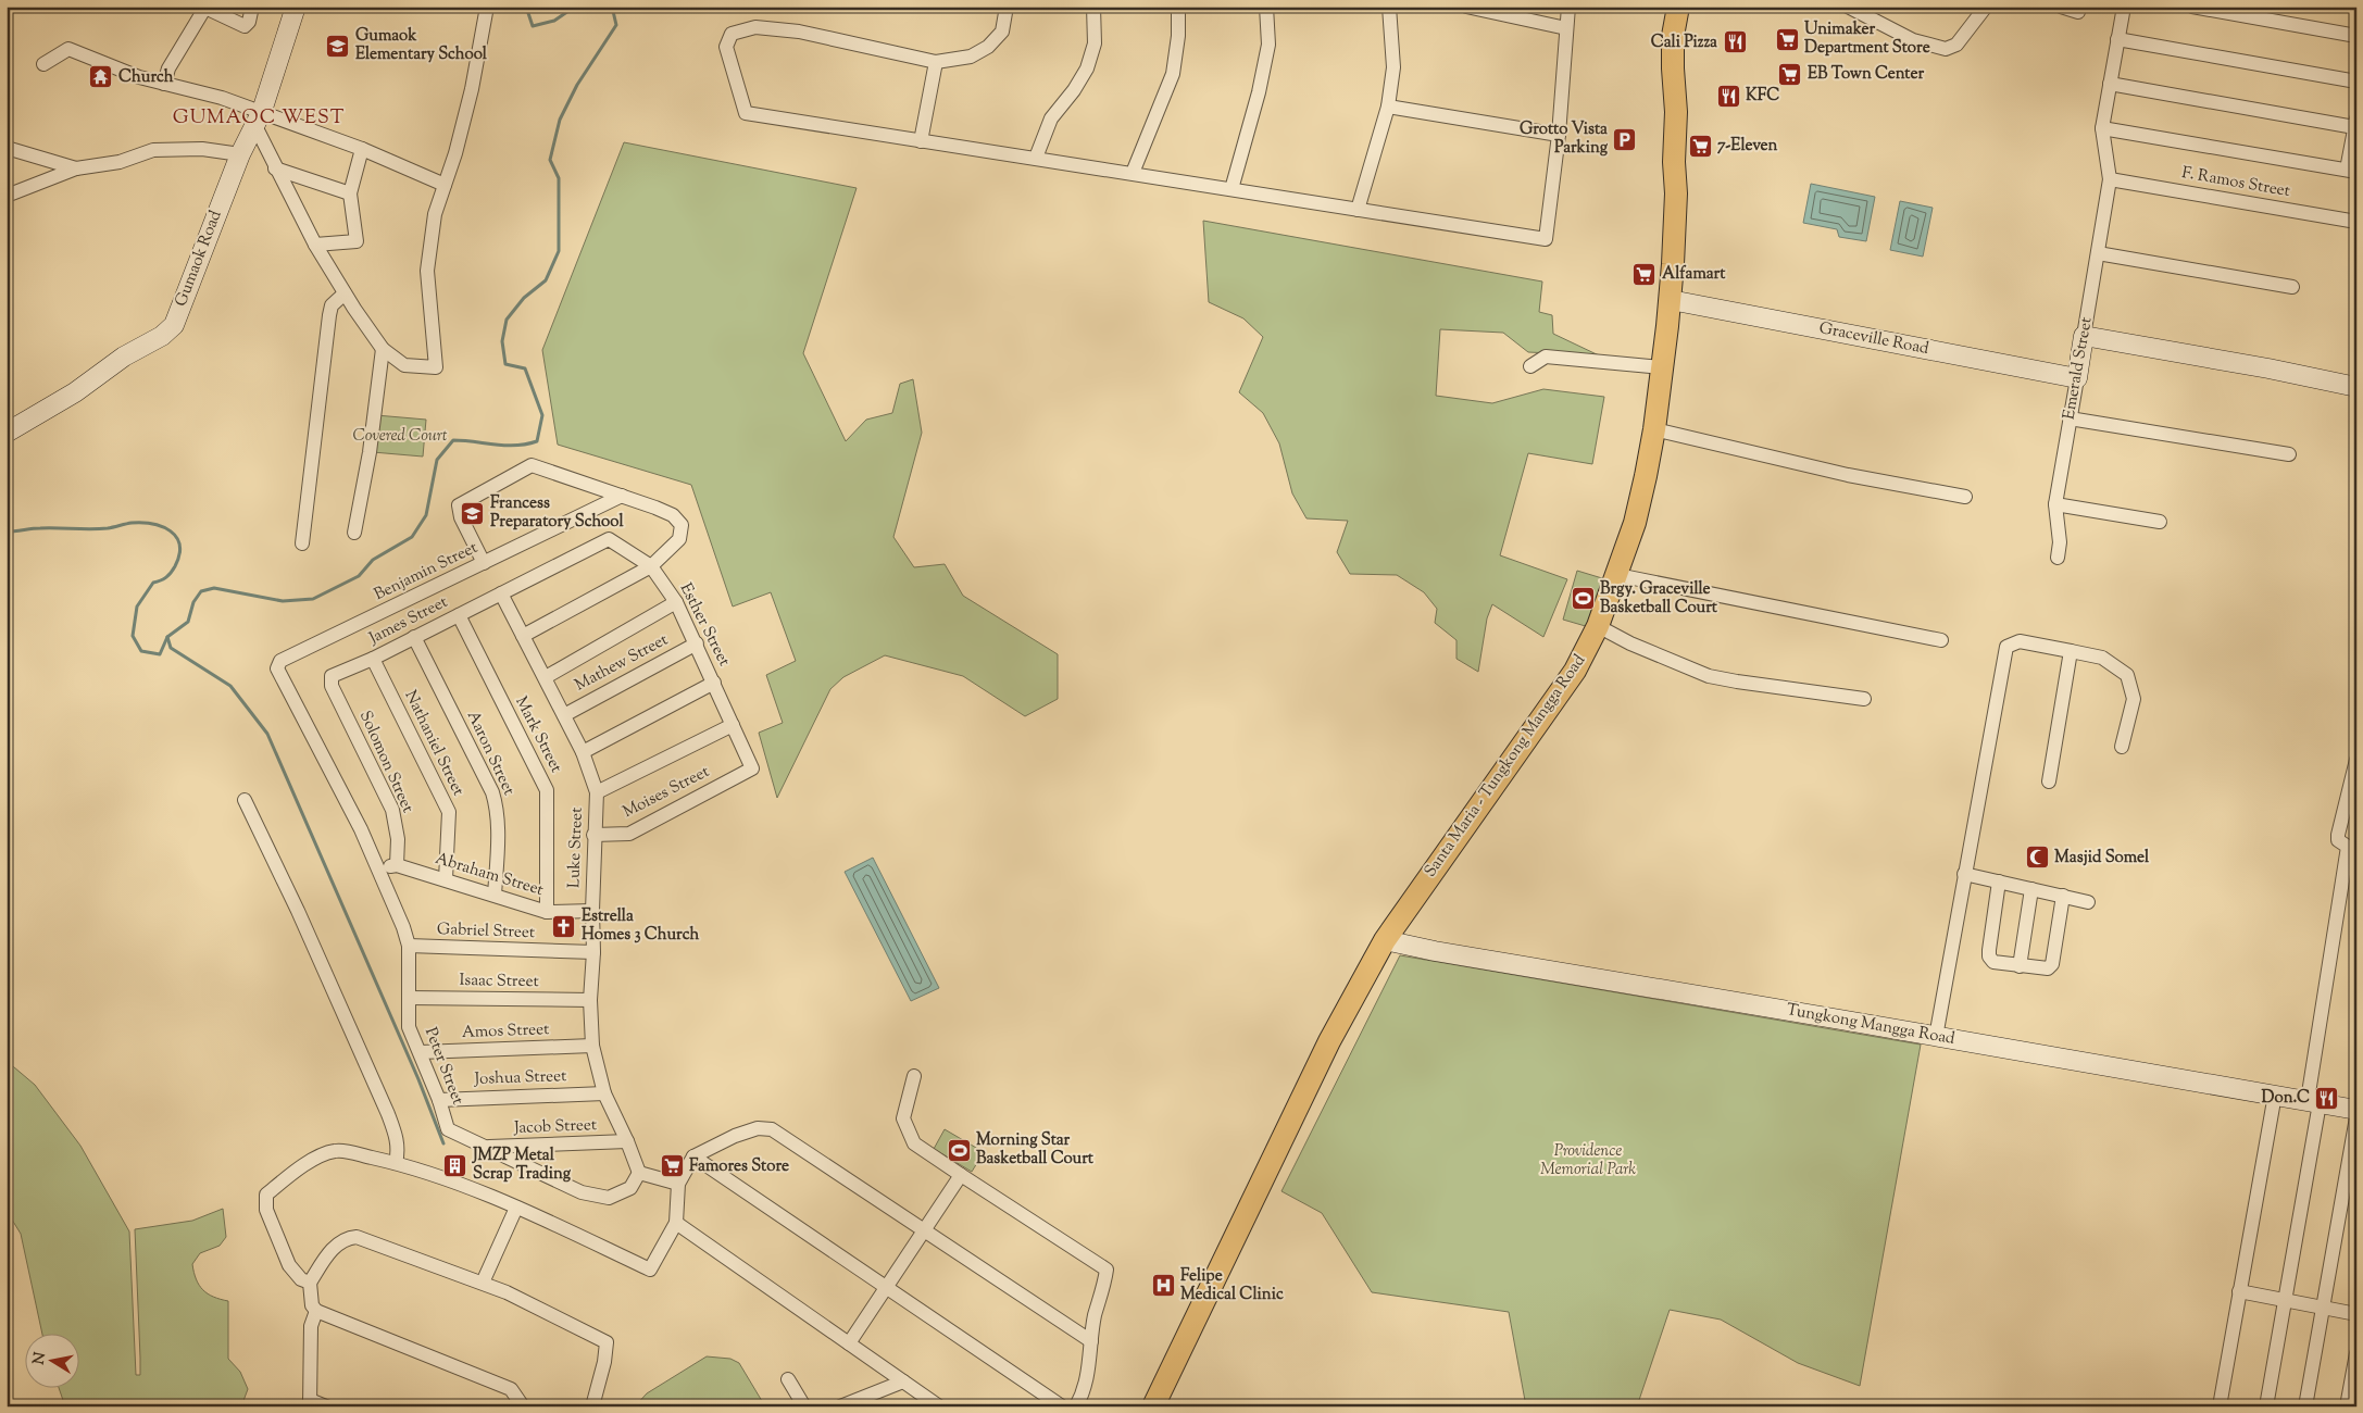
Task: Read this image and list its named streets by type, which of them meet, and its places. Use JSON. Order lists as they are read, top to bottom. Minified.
{"streets":{"main road":["Santa Maria - Tungkong Mangga Road"],"street":["F. Ramos Street","Gumaok Road","Graceville Road","Emerald Street","Benjamin Street","James Street","Esther Street","Mathew Street","Mark Street","Nathaniel Street","Aaron Street","Solomon Street","Moises Street","Luke Street","Abraham Street","Gabriel Street","Isaac Street","Tungkong Mangga Road","Amos Street","Peter Street","Joshua Street","Jacob Street"]},"crossings":[["F. Ramos Street","Emerald Street"],["Graceville Road","Emerald Street"],["Graceville Road","Santa Maria - Tungkong Mangga Road"],["Benjamin Street","Peter Street"],["James Street","Esther Street"],["James Street","Mark Street"],["James Street","Nathaniel Street"],["James Street","Aaron Street"],["James Street","Solomon Street"],["James Street","Luke Street"],["Esther Street","Mathew Street"],["Esther Street","Moises Street"],["Esther Street","Luke Street"],["Mathew Street","Luke Street"],["Mark Street","Abraham Street"],["Nathaniel Street","Abraham Street"],["Aaron Street","Abraham Street"],["Solomon Street","Abraham Street"],["Santa Maria - Tungkong Mangga Road","Tungkong Mangga Road"],["Moises Street","Luke Street"],["Luke Street","Abraham Street"],["Luke Street","Gabriel Street"],["Luke Street","Isaac Street"],["Luke Street","Amos Street"],["Luke Street","Peter Street"],["Luke Street","Joshua Street"],["Luke Street","Jacob Street"],["Abraham Street","Peter Street"],["Gabriel Street","Peter Street"],["Isaac Street","Peter Street"],["Amos Street","Peter Street"],["Peter Street","Joshua Street"],["Peter Street","Jacob Street"]],"districts":["GUMAOC WEST"],"parks":["Covered Court","Providence Memorial Park"],"places":{"supermarket":["Unimaker Department Store","EB Town Center","7-Eleven","Alfamart","Famores Store"],"restaurant":["Cali Pizza","KFC","Don.C"],"school or university":["Gumaok Elementary School","Francess Preparatory School"],"temple":["Church"],"parking":["Grotto Vista Parking"],"sports":["Brgy. Graceville Basketball Court","Morning Star Basketball Court"],"mosque":["Masjid Somel"],"church":["Estrella Homes 3 Church"],"building":["JMZP Metal Scrap Trading"],"hospital":["Felipe Medical Clinic"]},"north":"left"}
